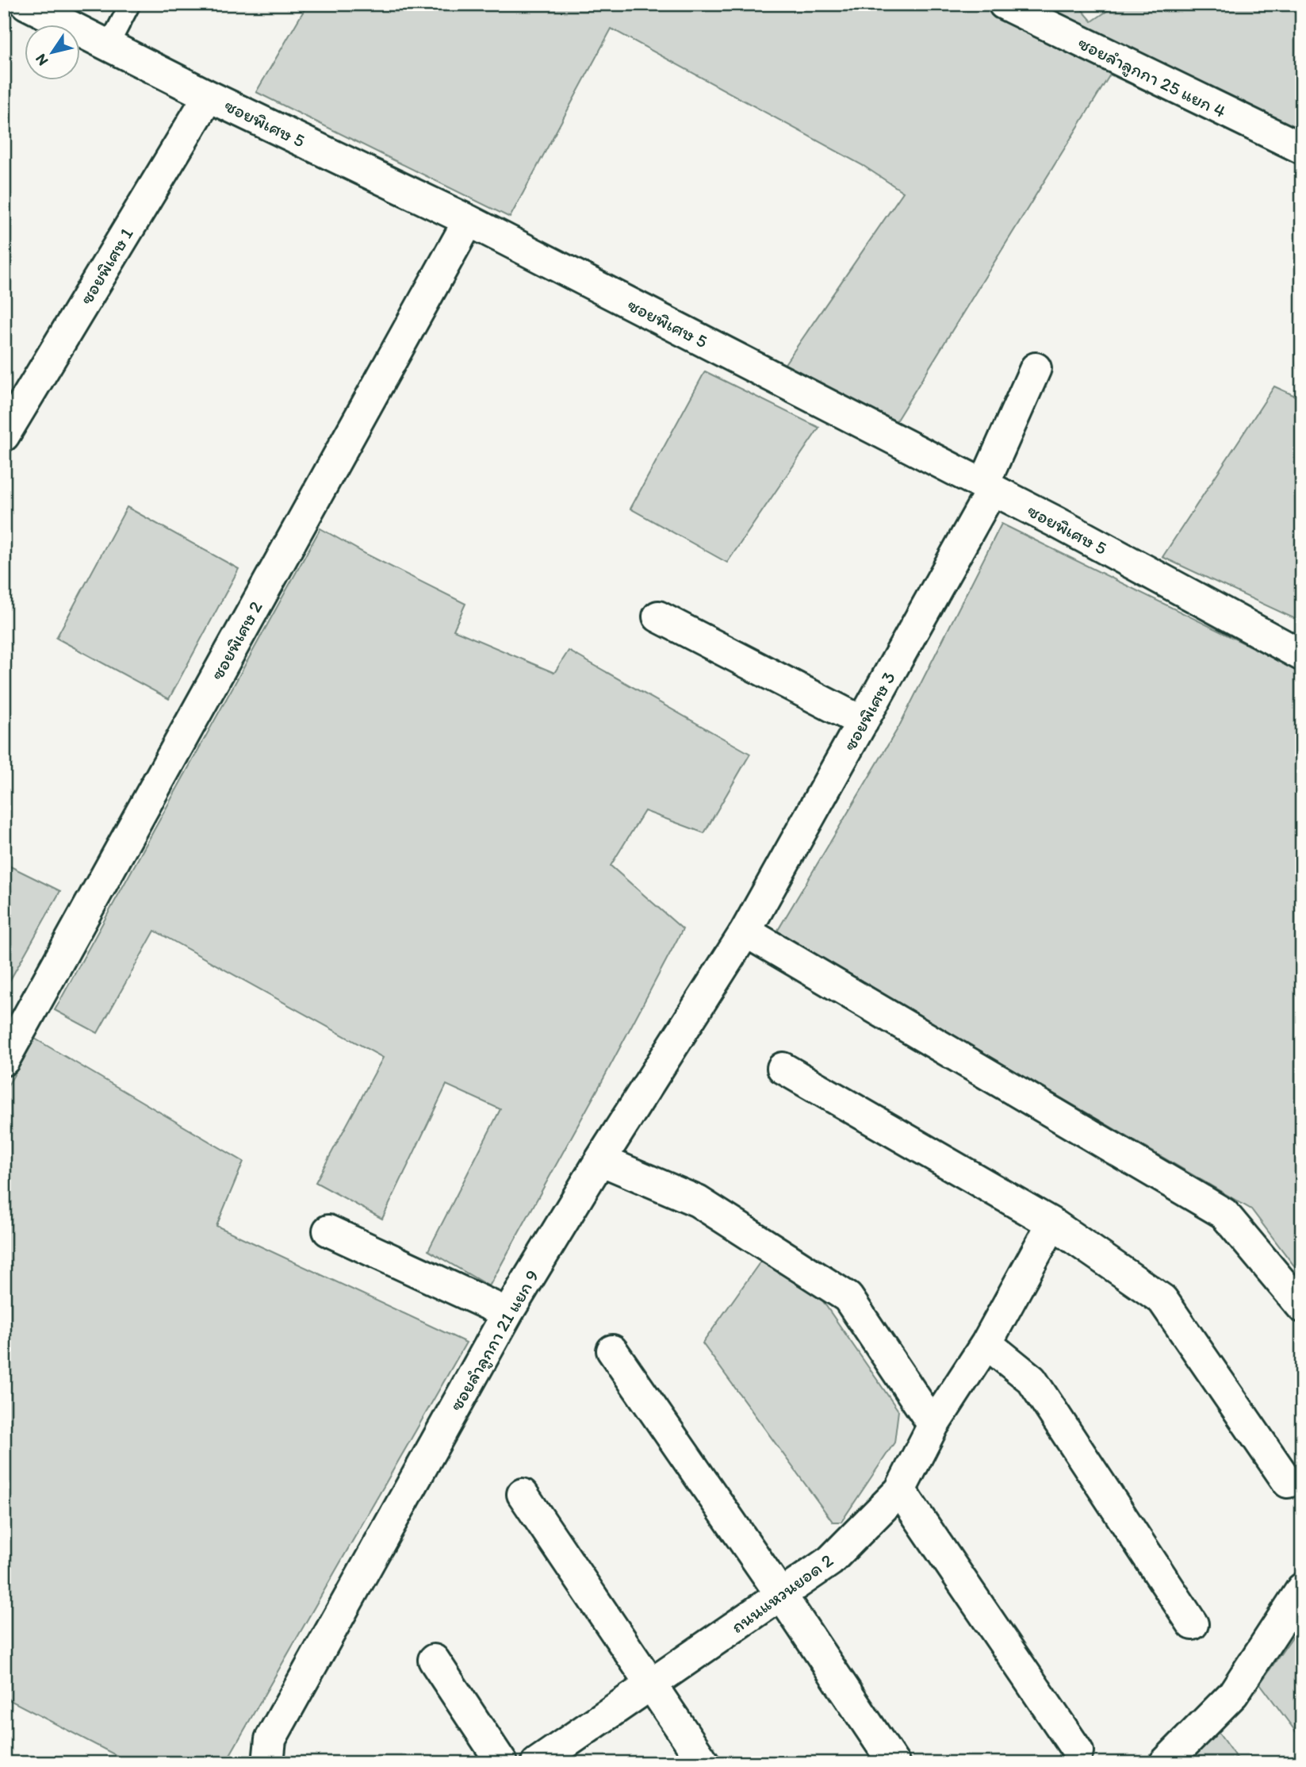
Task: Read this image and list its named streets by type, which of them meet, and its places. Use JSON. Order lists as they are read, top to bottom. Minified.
{"streets":{"street":["ซอยลำลูกกา 25 แยก 4","ซอยพิเศษ 5","ซอยพิเศษ 1","ซอยพิเศษ 2","ซอยพิเศษ 3","ซอยลำลูกกา 21 แยก 9","ถนนแหวนยอด 2"]},"crossings":[["ซอยพิเศษ 5","ซอยพิเศษ 1"],["ซอยพิเศษ 5","ซอยพิเศษ 2"],["ซอยพิเศษ 5","ซอยพิเศษ 3"],["ซอยพิเศษ 3","ซอยลำลูกกา 21 แยก 9"]],"north":"bottom left"}
